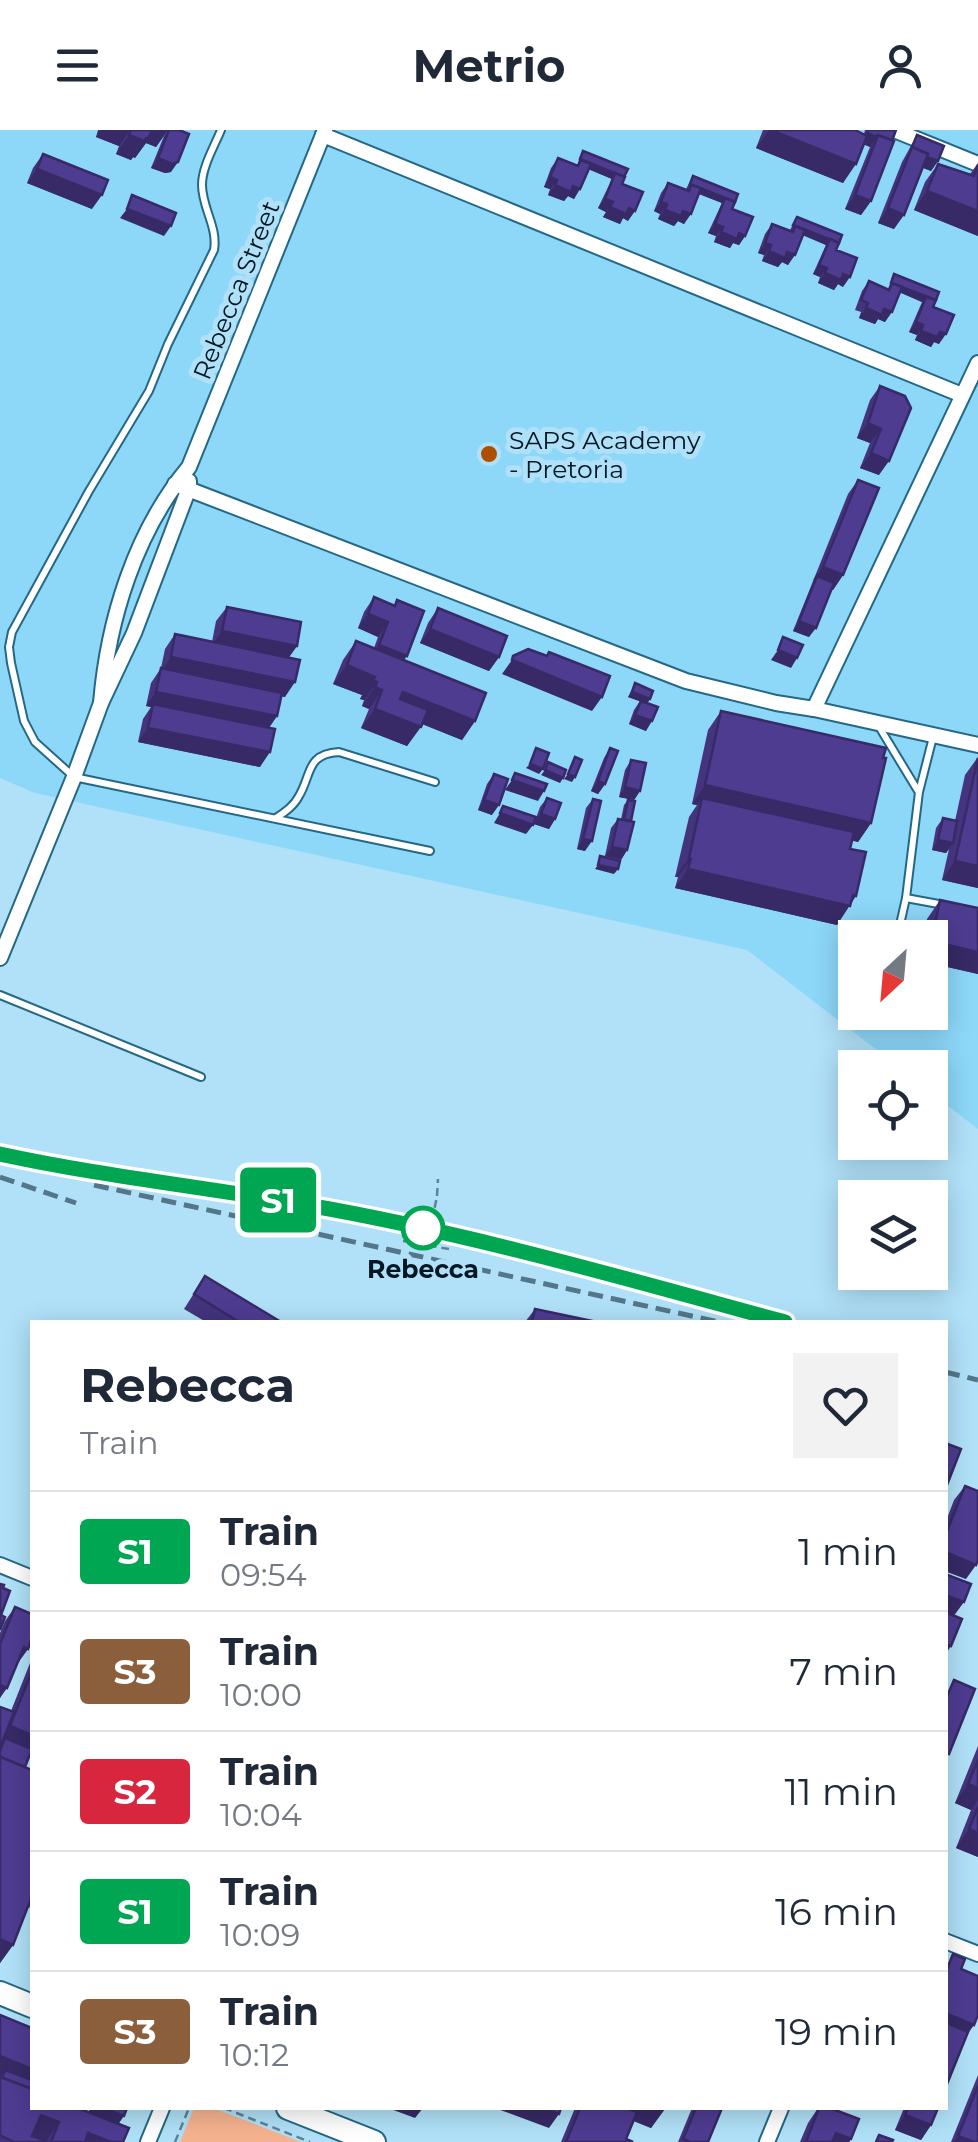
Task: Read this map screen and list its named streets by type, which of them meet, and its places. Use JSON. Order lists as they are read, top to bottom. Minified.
{"streets":{"street":["Rebecca Street"]},"places":["SAPS Academy - Pretoria","Rebecca"],"north":"bottom left","page":{"header":"Metrio","on_map":"S1","heading":["Rebecca","Train"],"list":[{"mark":"S1","name":"Train","note":"09:54","value":"1 min"},{"mark":"S3","name":"Train","note":"10:00","value":"7 min"},{"mark":"S2","name":"Train","note":"10:04","value":"11 min"},{"mark":"S1","name":"Train","note":"10:09","value":"16 min"},{"mark":"S3","name":"Train","note":"10:12","value":"19 min"}]}}
